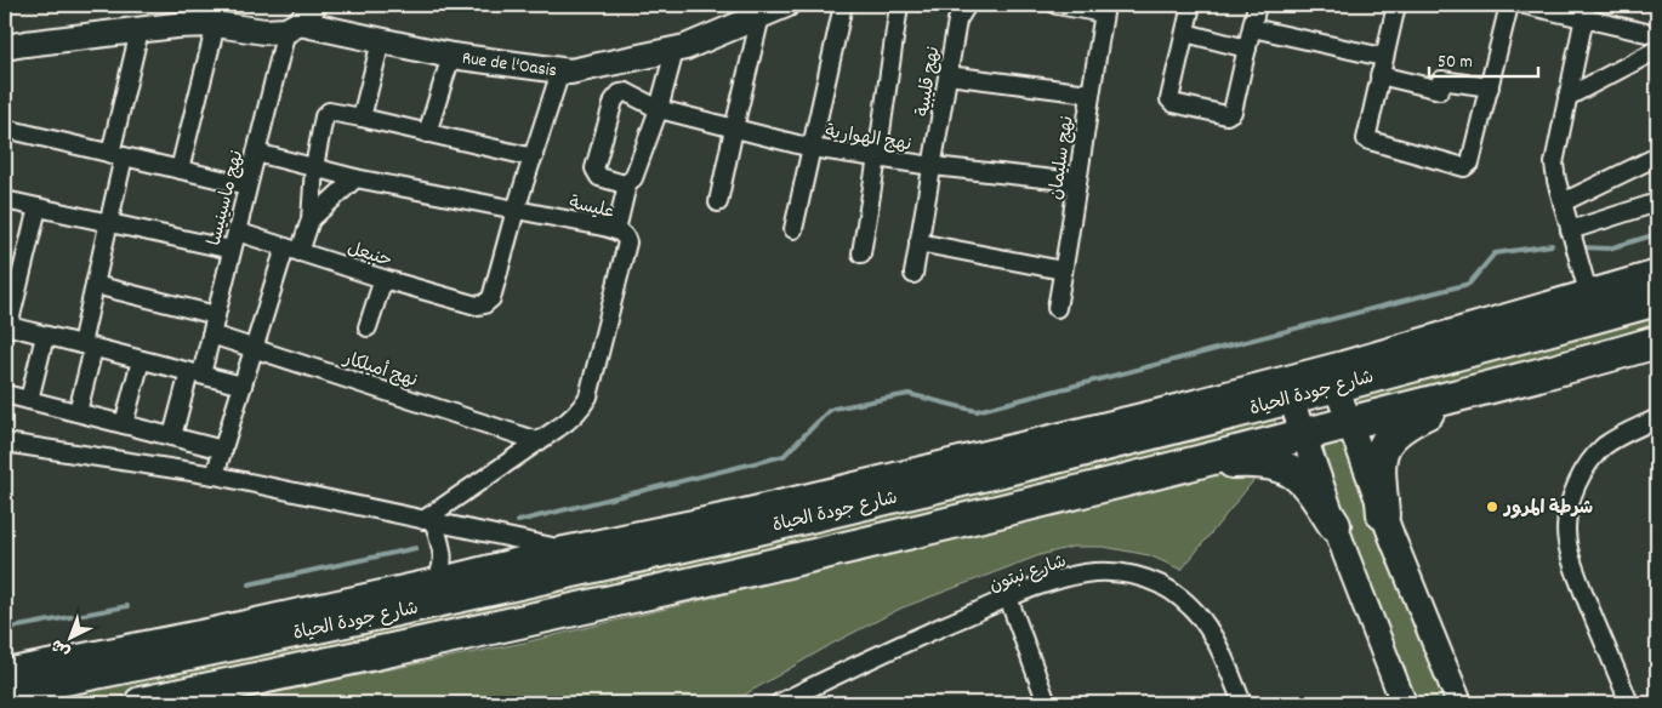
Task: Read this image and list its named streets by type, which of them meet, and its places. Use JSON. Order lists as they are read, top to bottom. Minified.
{"streets":{"highway":["شارع جودة الحياة"],"street":["Rue de l'Oasis","نهج قليبية","نهج الهوارية","نهج سليمان","نهج ماسينيسا","عليسة","حنبعل","نهج أميلكار","شارع نبتون"]},"crossings":[["Rue de l'Oasis","نهج ماسينيسا"],["نهج قليبية","نهج الهوارية"],["نهج الهوارية","نهج سليمان"],["نهج ماسينيسا","عليسة"],["نهج ماسينيسا","حنبعل"],["نهج ماسينيسا","نهج أميلكار"],["عليسة","حنبعل"],["عليسة","نهج أميلكار"]],"places":["شرطة المرور"],"scale_bar":"50 m","north":"bottom left"}
